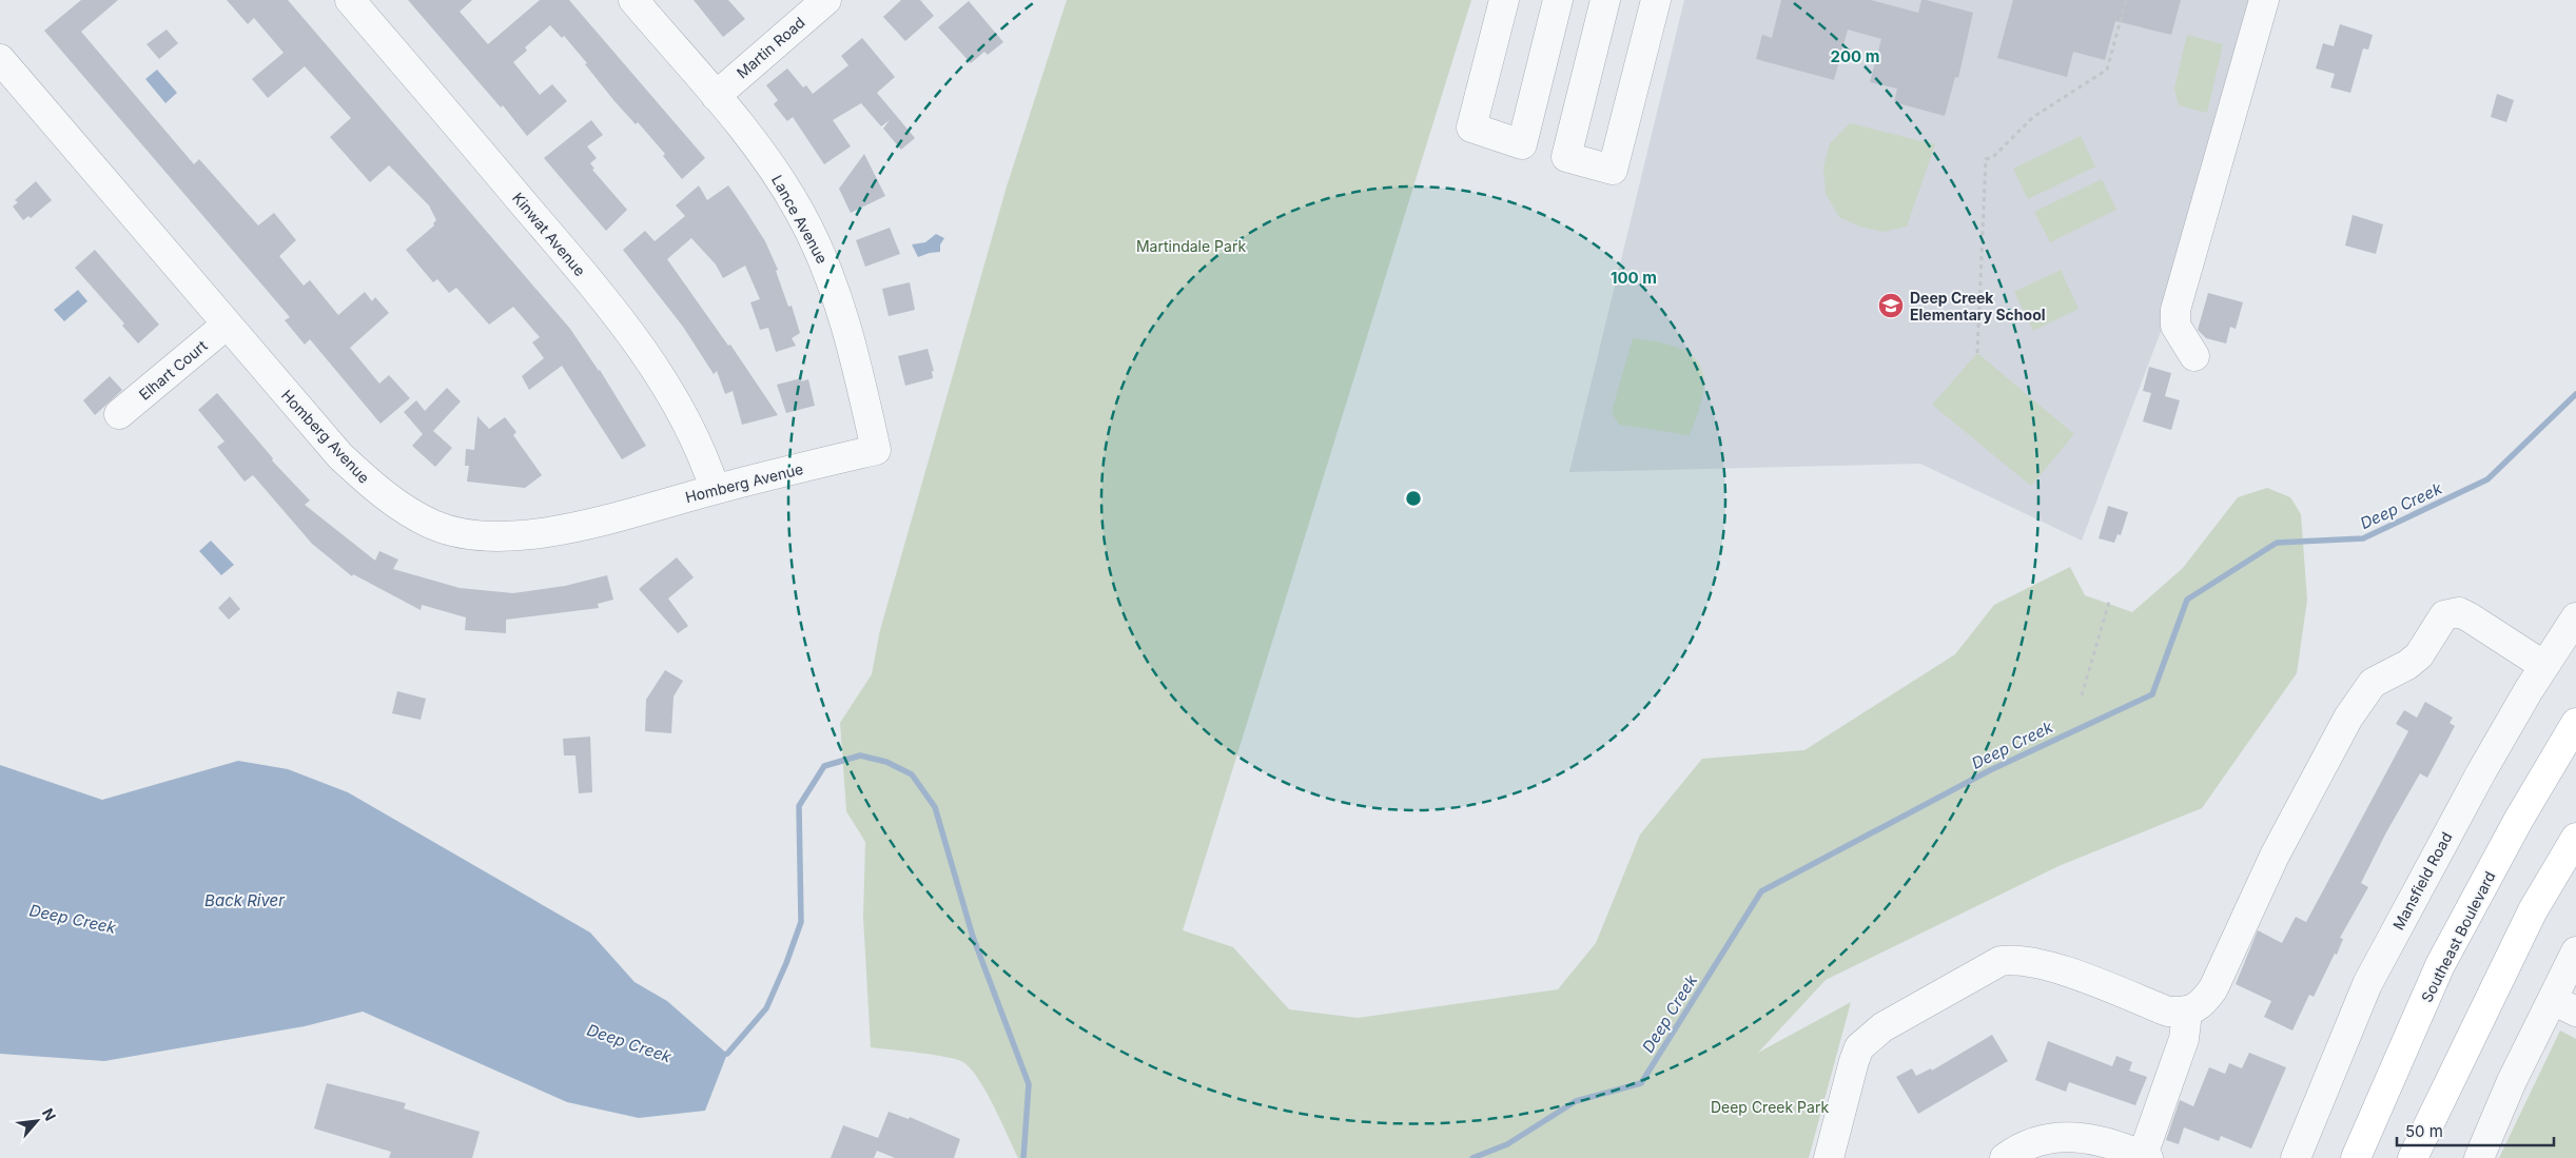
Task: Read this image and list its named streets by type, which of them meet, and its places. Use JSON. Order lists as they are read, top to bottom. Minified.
{"streets":{"main road":["Southeast Boulevard"],"street":["Martin Road","Lance Avenue","Kinwat Avenue","Elhart Court","Homberg Avenue","Mansfield Road"]},"crossings":[["Martin Road","Lance Avenue"],["Lance Avenue","Homberg Avenue"],["Kinwat Avenue","Homberg Avenue"],["Elhart Court","Homberg Avenue"]],"water":["Deep Creek","Back River"],"parks":["Martindale Park","Deep Creek Park"],"places":{"school or university":["Deep Creek Elementary School"]},"scale_bar":"50 m","north":"top right","rings":["200 m","100 m"]}
